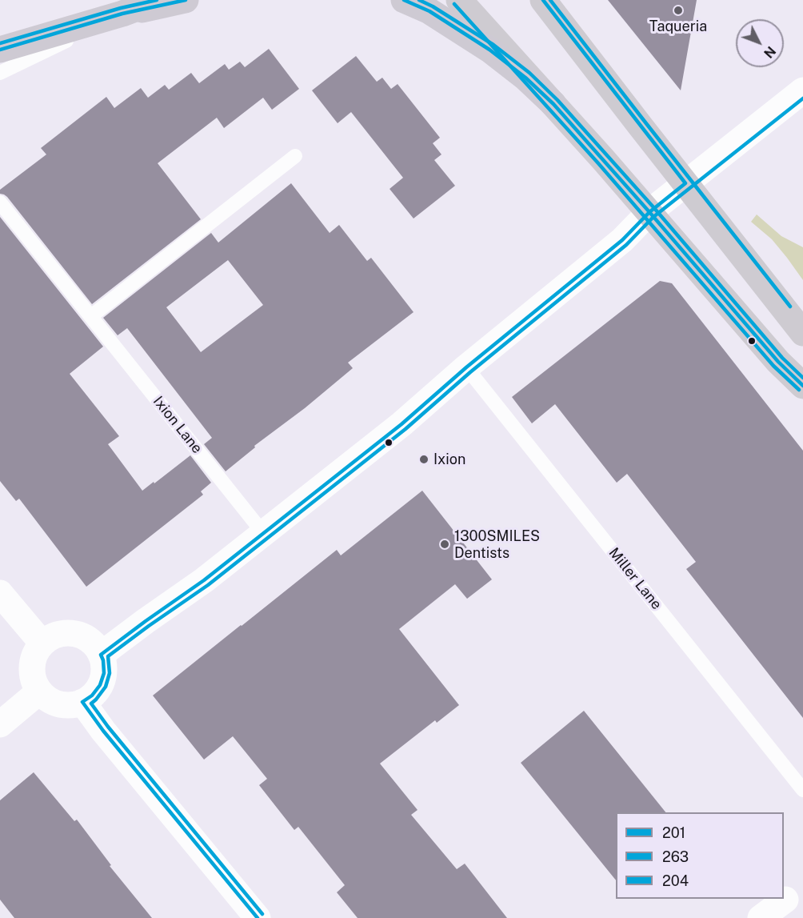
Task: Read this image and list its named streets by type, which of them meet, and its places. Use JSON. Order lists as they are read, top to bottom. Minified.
{"streets":{"lane":["Ixion Lane","Miller Lane"]},"places":["Taqueria","Ixion","1300SMILES Dentists"],"lines":["transit line 201","transit line 204","transit line 263"],"legend":["201","263","204"],"north":"bottom right"}
